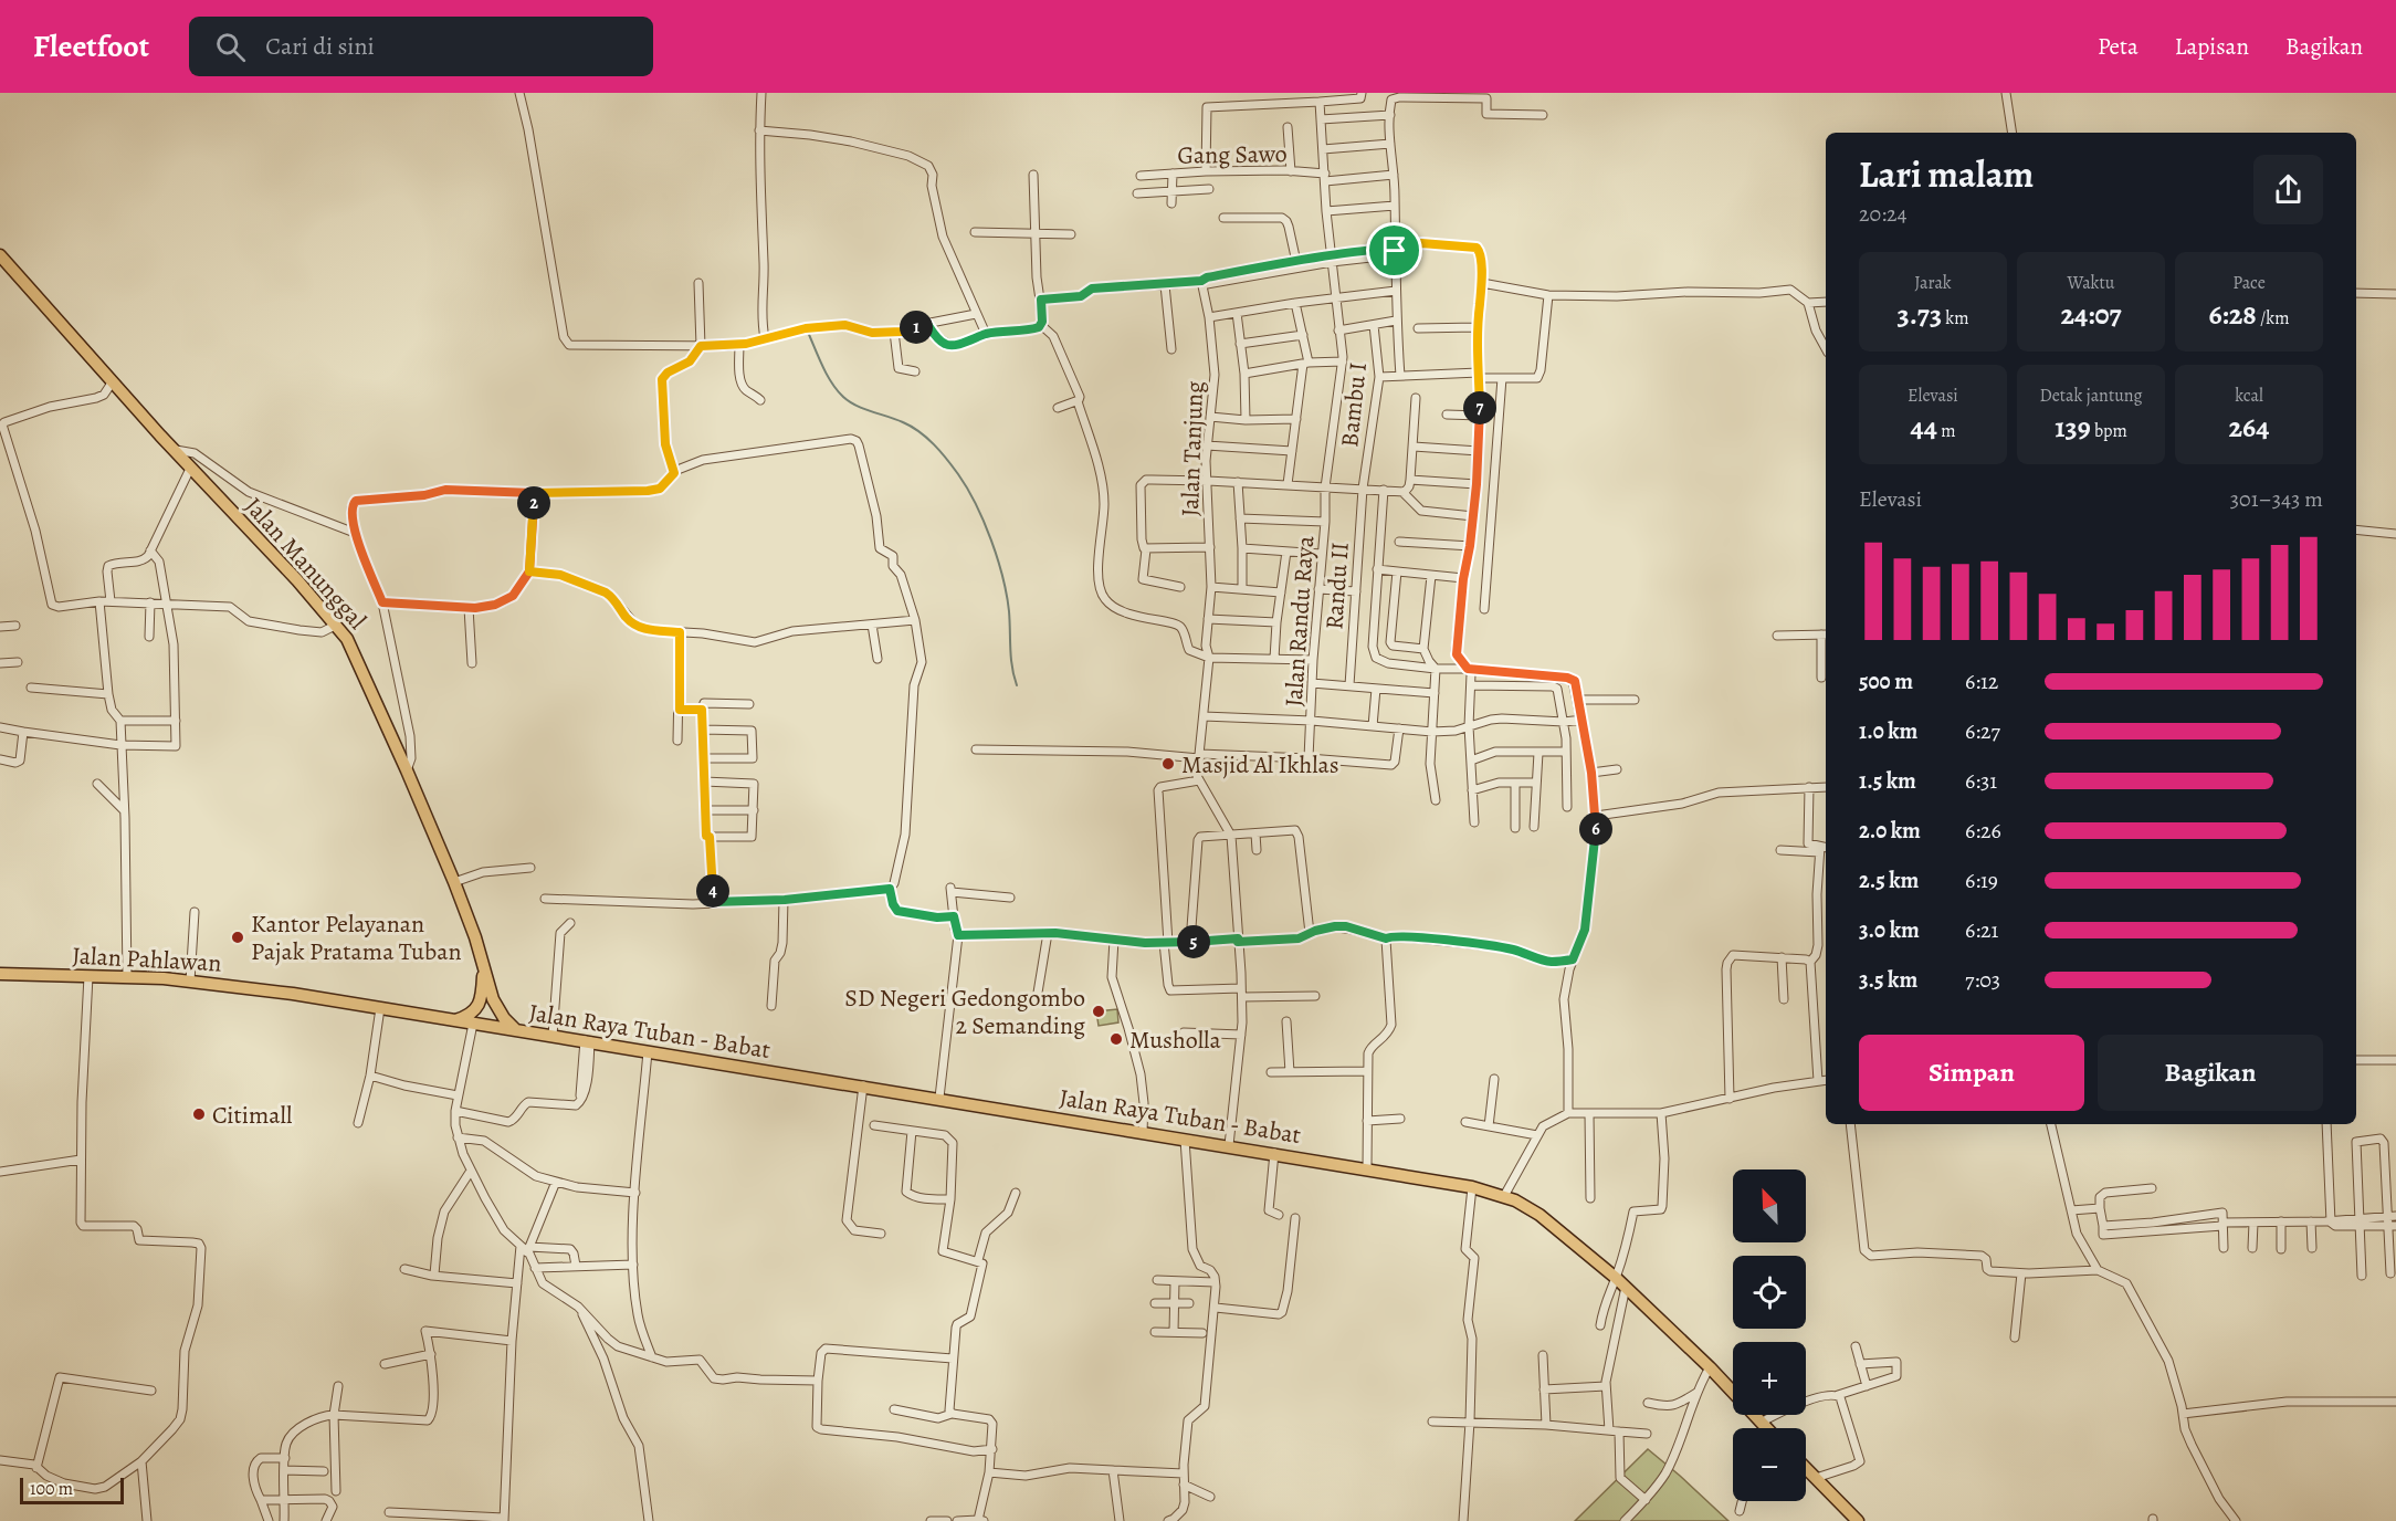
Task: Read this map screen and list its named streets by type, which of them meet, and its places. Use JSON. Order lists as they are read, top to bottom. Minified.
{"streets":{"highway":["Jalan Manunggal","Jalan Pahlawan","Jalan Raya Tuban - Babat"],"street":["Gang Sawo","Bambu I","Jalan Tanjung","Randu II","Jalan Randu Raya"]},"crossings":[["Gang Sawo","Jalan Randu Raya"],["Bambu I","Randu II"],["Jalan Manunggal","Jalan Raya Tuban - Babat"],["Jalan Pahlawan","Jalan Raya Tuban - Babat"]],"places":["Masjid Al Ikhlas","Kantor Pelayanan Pajak Pratama Tuban","SD Negeri Gedongombo 2 Semanding","Musholla","Citimall"],"scale_bar":"100 m","north":"top left","page":{"header":"Fleetfoot","search":"Cari di sini","nav":["Peta","Lapisan","Bagikan"],"heading":["Lari malam","20:24"],"stats":[["Jarak","3.73 km"],["Waktu","24:07"],["Pace","6:28 /km"],["Elevasi","44 m"],["Detak jantung","139 bpm"],["kcal","264"]],"pins":["1","7","2","6","4","5"],"chart":["Elevasi","301–343 m"],"list":[{"name":"500 m","note":"6:12"},{"name":"1.0 km","note":"6:27"},{"name":"1.5 km","note":"6:31"},{"name":"2.0 km","note":"6:26"},{"name":"2.5 km","note":"6:19"},{"name":"3.0 km","note":"6:21"},{"name":"3.5 km","note":"7:03"}],"buttons":["Simpan","Bagikan"],"map_buttons":["+","−"],"scale":"100 m"}}
